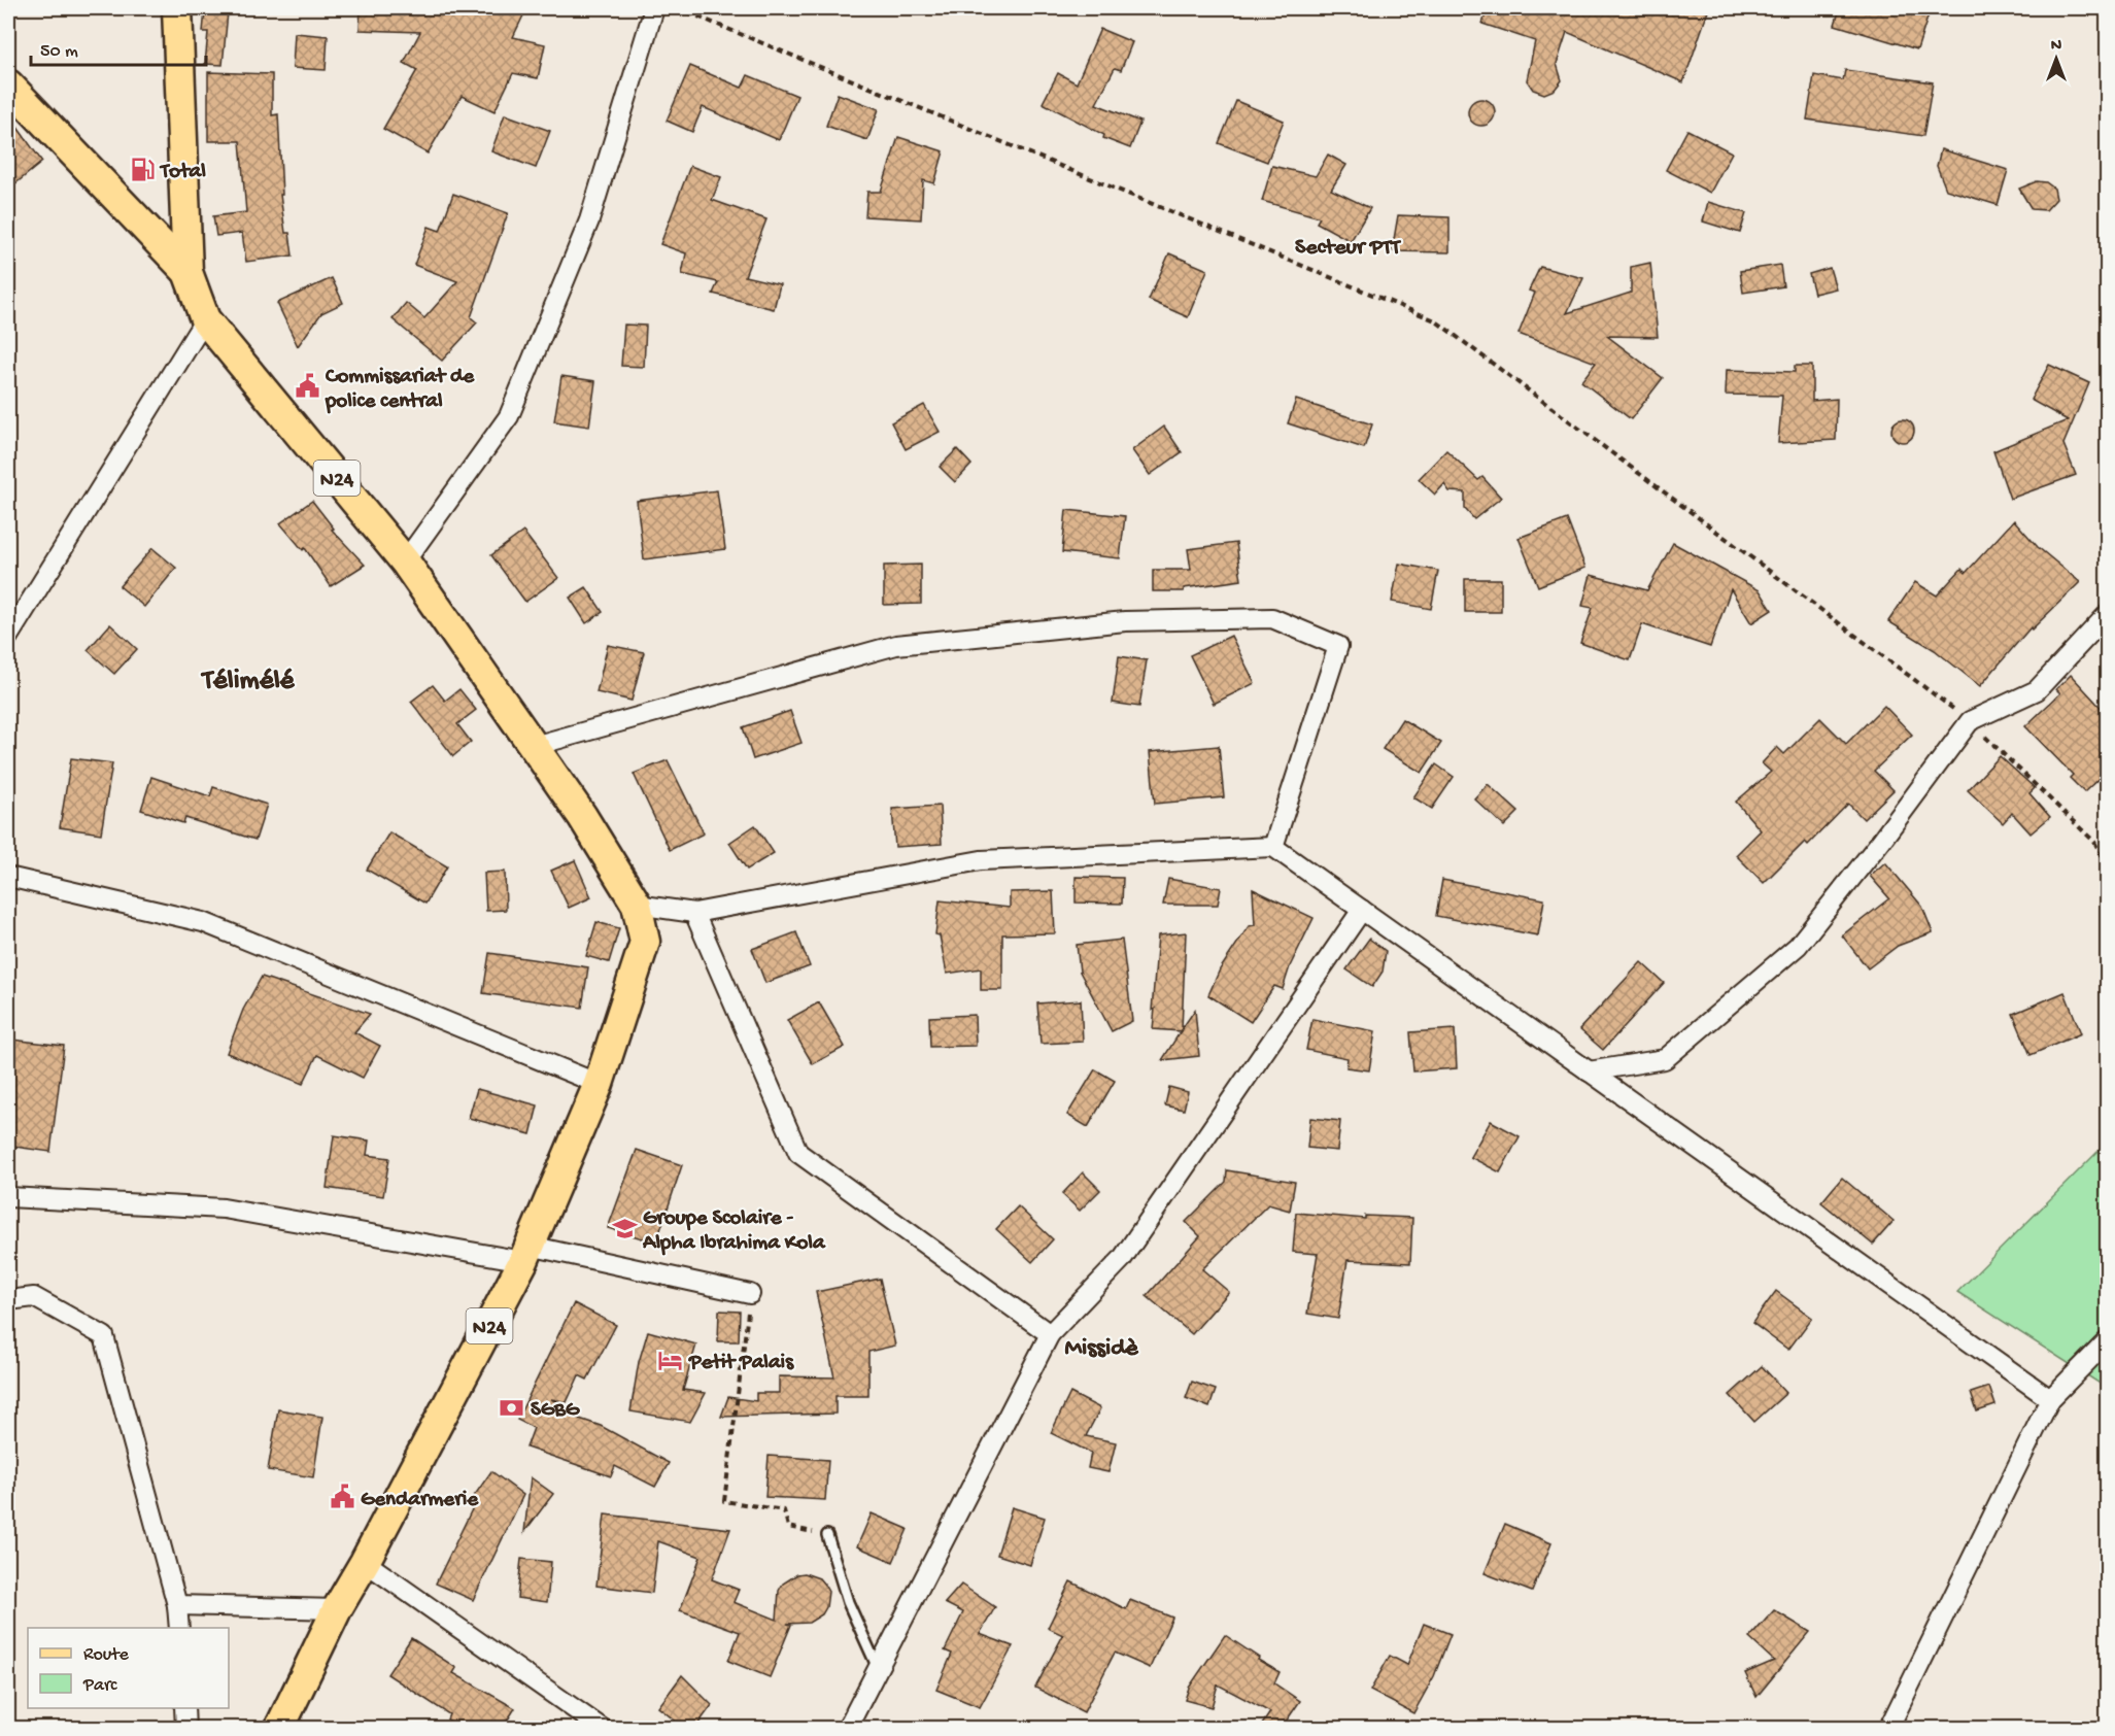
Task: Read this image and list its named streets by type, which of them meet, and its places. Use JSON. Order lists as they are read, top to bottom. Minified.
{"streets":{"main road":["N24"]},"districts":["Secteur PTT","Télimélé","Missidè"],"places":{"fuel station":["Total"],"public building":["Commissariat de police central","Gendarmerie"],"school or university":["Groupe Scolaire - Alpha Ibrahima Kola"],"hotel":["Petit Palais"],"bank":["SGBG"]},"legend":["Route","Parc"],"scale_bar":"50 m","north":"top"}
